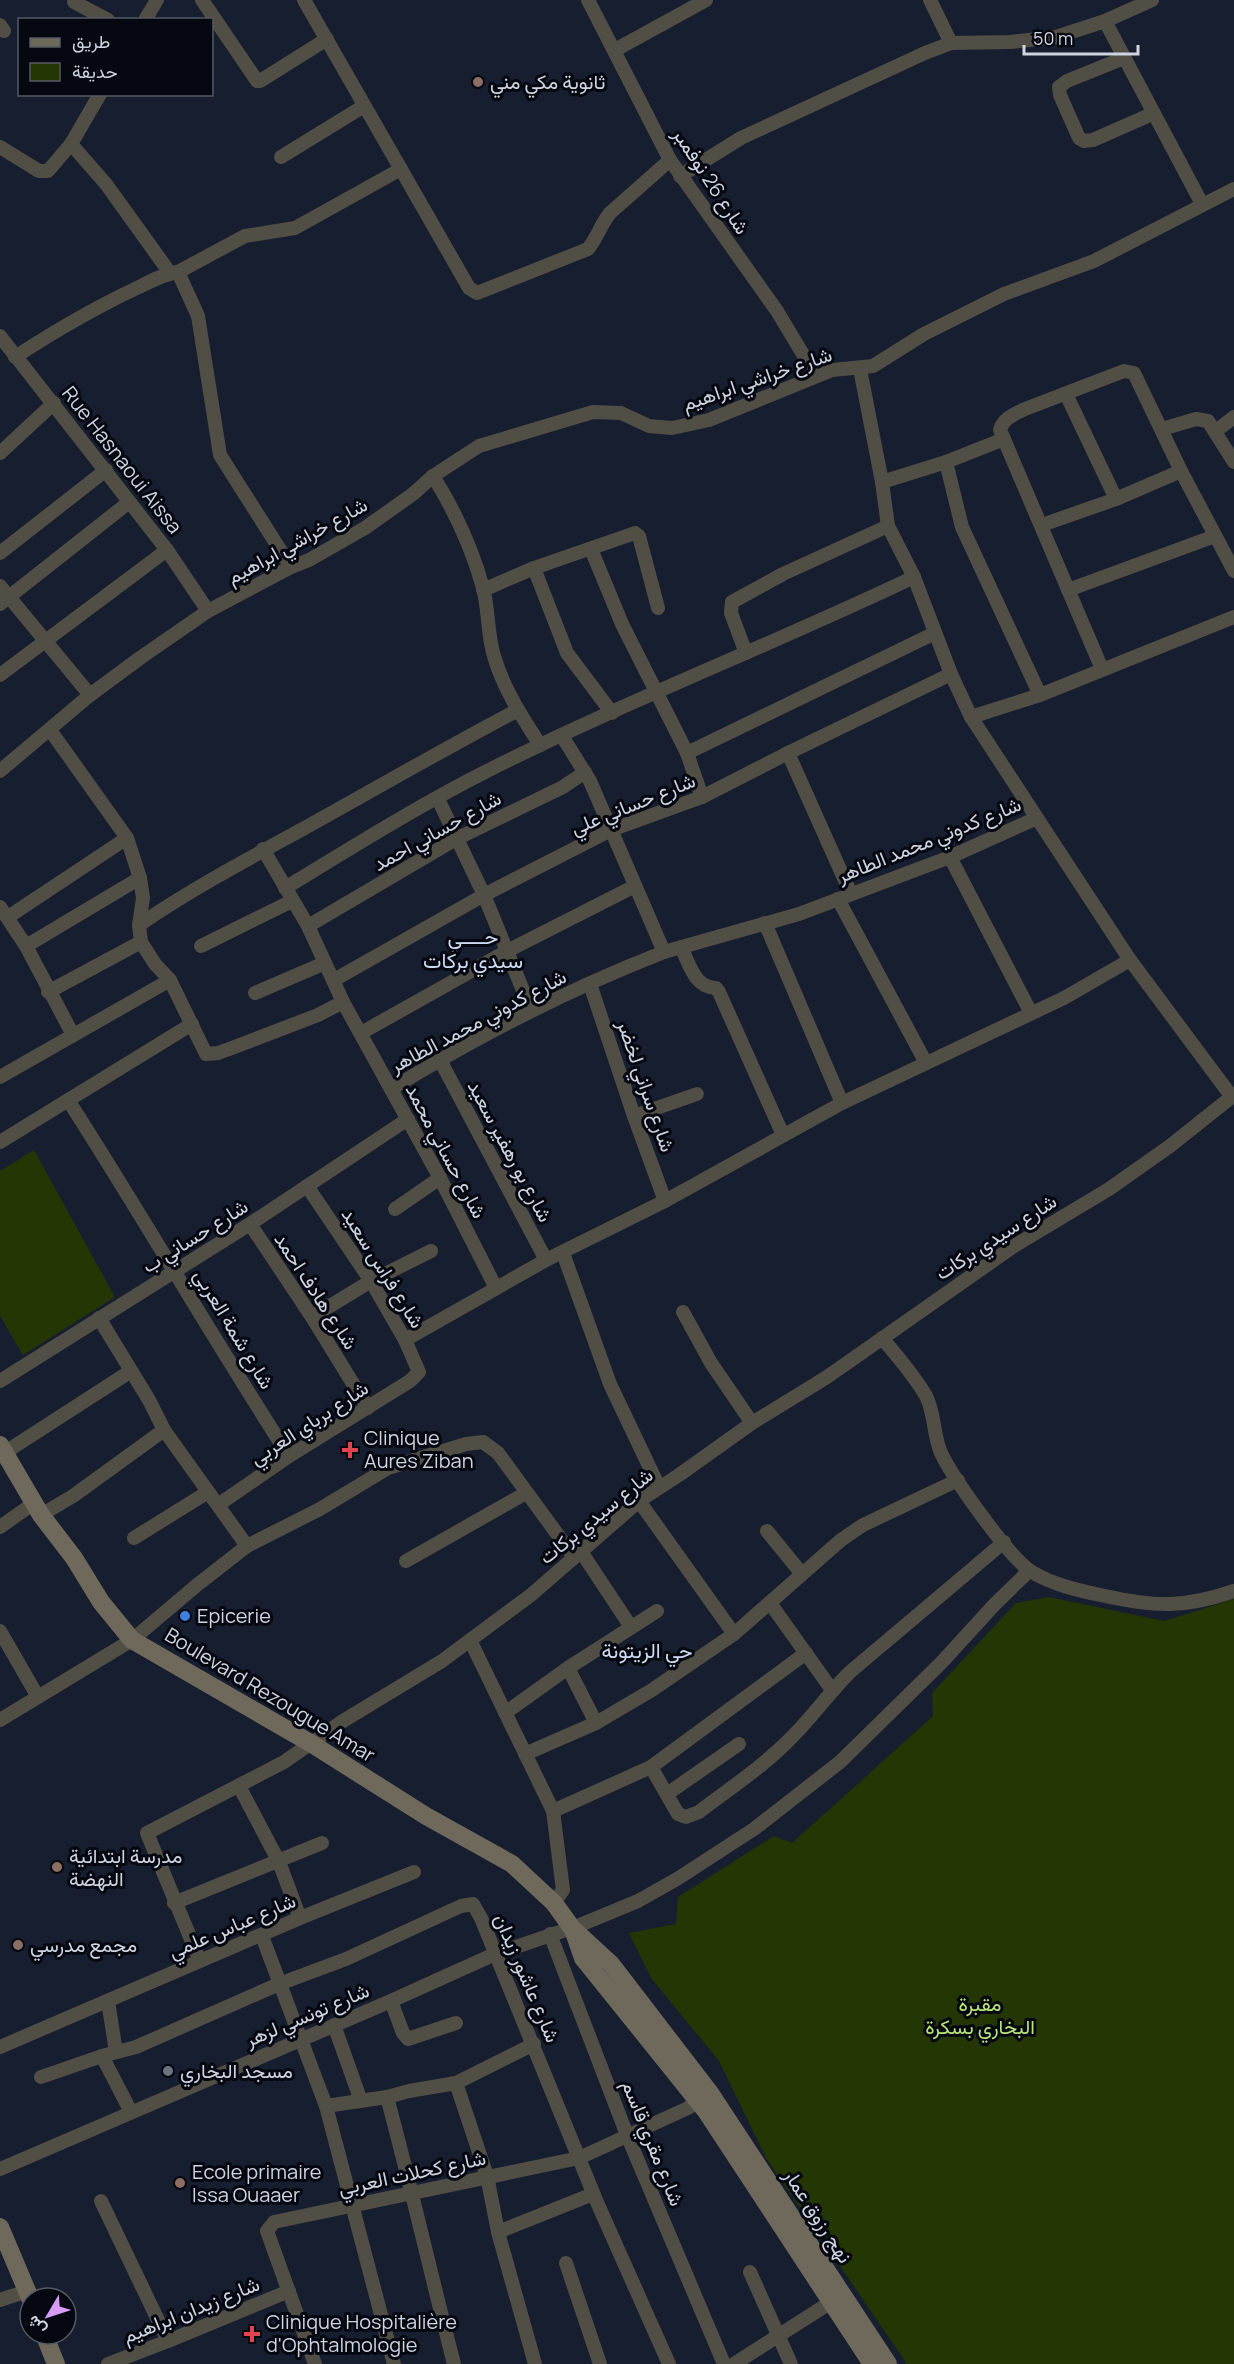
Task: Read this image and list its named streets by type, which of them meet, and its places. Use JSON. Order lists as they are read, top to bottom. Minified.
{"streets":{"main road":["Boulevard Rezougue Amar","نهج رزوق عمار"],"street":["شارع 26 نوفمبر","شارع خراشي ابراهيم","Rue Hasnaoui Aissa","شارع حساني علي","شارع حساني احمد","شارع كدوني محمد الطاهر","شارع سراني لخضر","شارع حساني محمد","شارع بو رهفير سعيد","شارع حساني ب","شارع سيدي بركات","شارع فراس سعيد","شارع هادف احمد","شارع شمة العربي","شارع برباي العربي","شارع عباس علمي","شارع عاشور زيدان","شارع تونسي لزهر","شارع مقري قاسم","شارع كحلات العربي","شارع زيدان ابراهيم"]},"crossings":[["شارع 26 نوفمبر","شارع خراشي ابراهيم"],["شارع خراشي ابراهيم","Rue Hasnaoui Aissa"],["شارع خراشي ابراهيم","شارع كدوني محمد الطاهر"],["شارع حساني علي","شارع كدوني محمد الطاهر"],["شارع حساني علي","شارع حساني محمد"],["شارع حساني احمد","شارع حساني محمد"],["شارع كدوني محمد الطاهر","شارع سراني لخضر"],["شارع كدوني محمد الطاهر","شارع حساني محمد"],["شارع كدوني محمد الطاهر","شارع بو رهفير سعيد"],["شارع حساني محمد","شارع حساني ب"],["شارع حساني ب","شارع فراس سعيد"],["شارع حساني ب","شارع هادف احمد"],["شارع حساني ب","شارع شمة العربي"],["شارع سيدي بركات","Boulevard Rezougue Amar"],["شارع سيدي بركات","شارع عباس علمي"],["شارع فراس سعيد","شارع برباي العربي"],["شارع هادف احمد","شارع برباي العربي"],["شارع شمة العربي","شارع برباي العربي"],["Boulevard Rezougue Amar","شارع تونسي لزهر"],["Boulevard Rezougue Amar","شارع كحلات العربي"],["Boulevard Rezougue Amar","نهج رزوق عمار"],["شارع عاشور زيدان","شارع تونسي لزهر"],["شارع عاشور زيدان","شارع كحلات العربي"],["شارع تونسي لزهر","شارع مقري قاسم"],["شارع مقري قاسم","شارع كحلات العربي"],["شارع كحلات العربي","نهج رزوق عمار"],["شارع كحلات العربي","شارع زيدان ابراهيم"]],"districts":["حــــي سيدي بركات","حي الزيتونة"],"parks":["مقبرة البخاري بسكرة"],"places":{"other":["ثانوية مكي مني","Epicerie","مدرسة ابتدائية النهضة","مجمع مدرسي","مسجد البخاري","Ecole primaire Issa Ouaaer"],"health":["Clinique Aures Ziban","Clinique Hospitalière d'Ophtalmologie"]},"legend":["طريق","حديقة"],"scale_bar":"50 m","north":"bottom left"}
